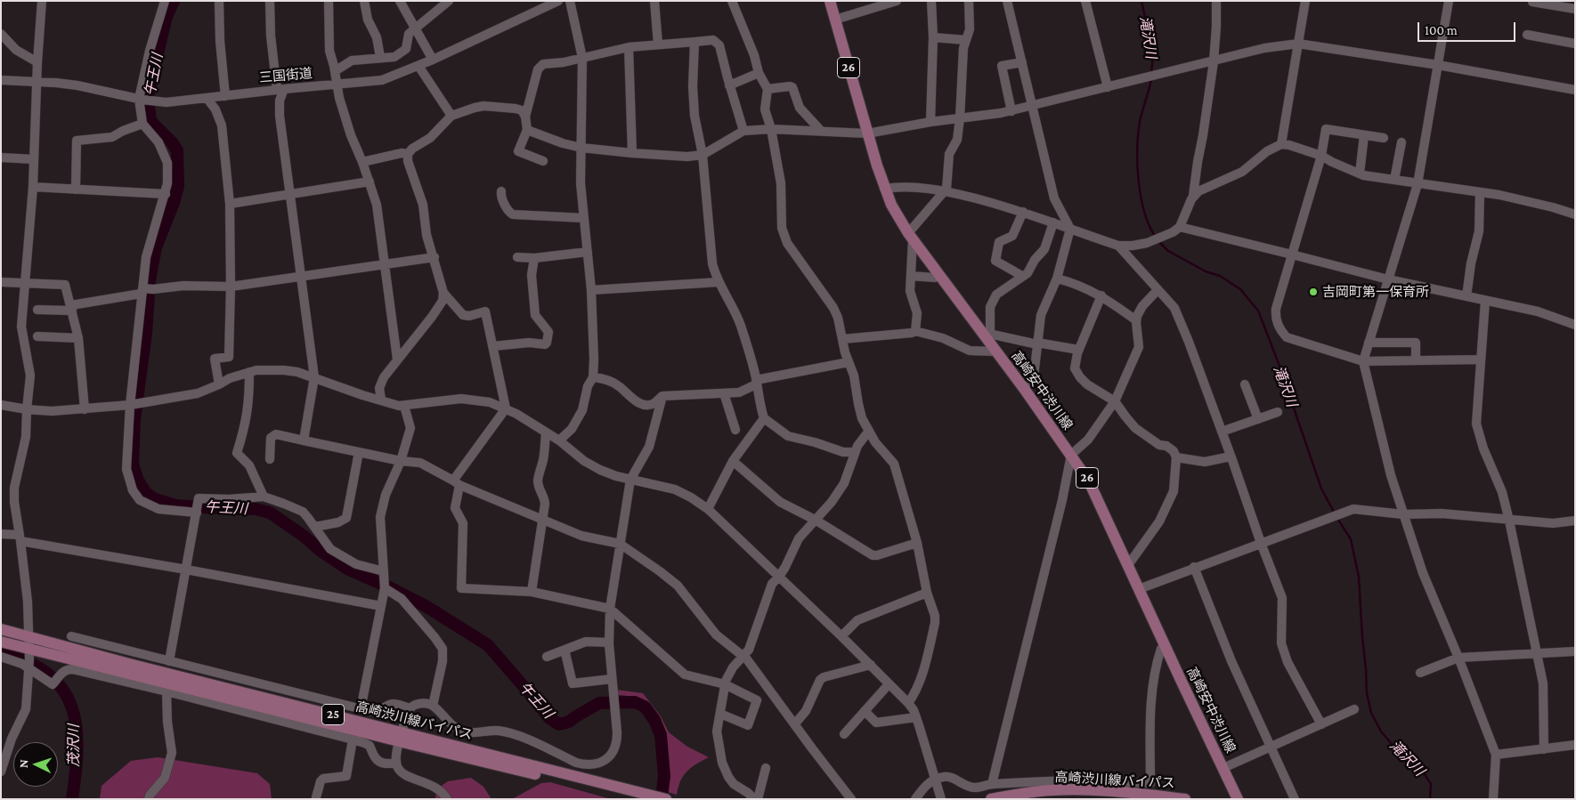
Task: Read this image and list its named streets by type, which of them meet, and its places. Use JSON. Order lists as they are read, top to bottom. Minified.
{"streets":{"main road":["26","高崎安中渋川線","25","高崎渋川線バイパス"],"street":["三国街道"]},"water":["滝沢川","午王川","茂沢川"],"places":["吉岡町第一保育所"],"scale_bar":"100 m","north":"left"}
